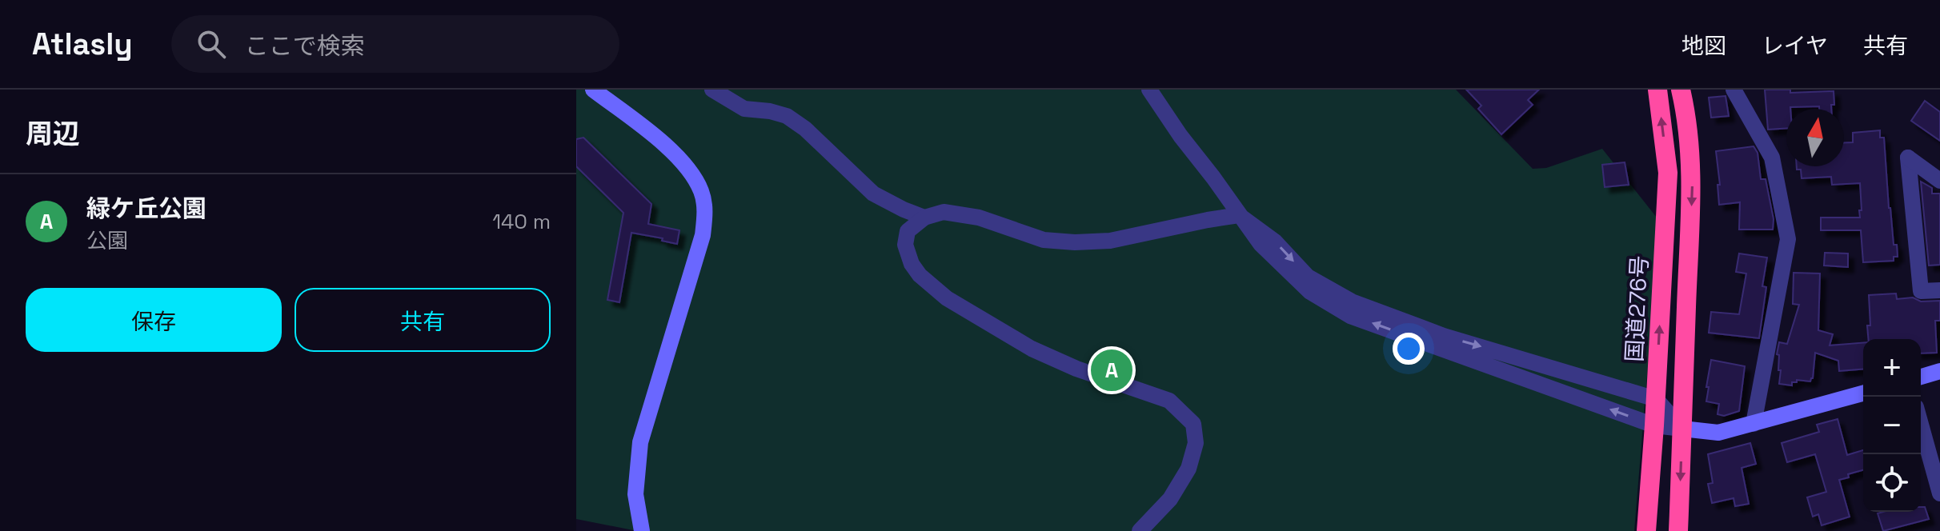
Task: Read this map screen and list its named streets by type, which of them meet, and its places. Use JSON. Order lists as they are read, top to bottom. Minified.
{"streets":{"highway":["国道276号"]},"north":"top","page":{"header":"Atlasly","search":"ここで検索","nav":["地図","レイヤ","共有"],"heading":"周辺","list":[{"mark":"A","name":"緑ケ丘公園","note":"公園","value":"140 m"}],"buttons":["保存","共有"],"map_buttons":["+","−"],"pins":"A"}}
